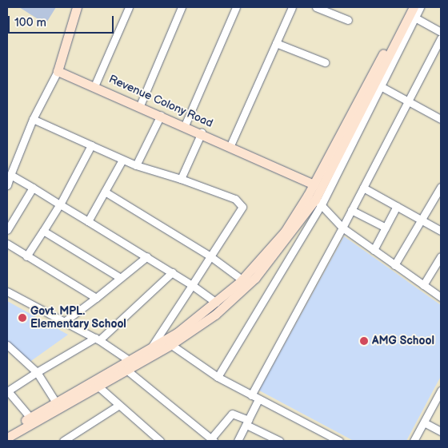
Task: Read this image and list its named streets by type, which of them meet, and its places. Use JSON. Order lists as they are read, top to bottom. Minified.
{"streets":{"street":["Revenue Colony Road"]},"places":["Govt. MPL. Elementary School","AMG School"],"scale_bar":"100 m"}
